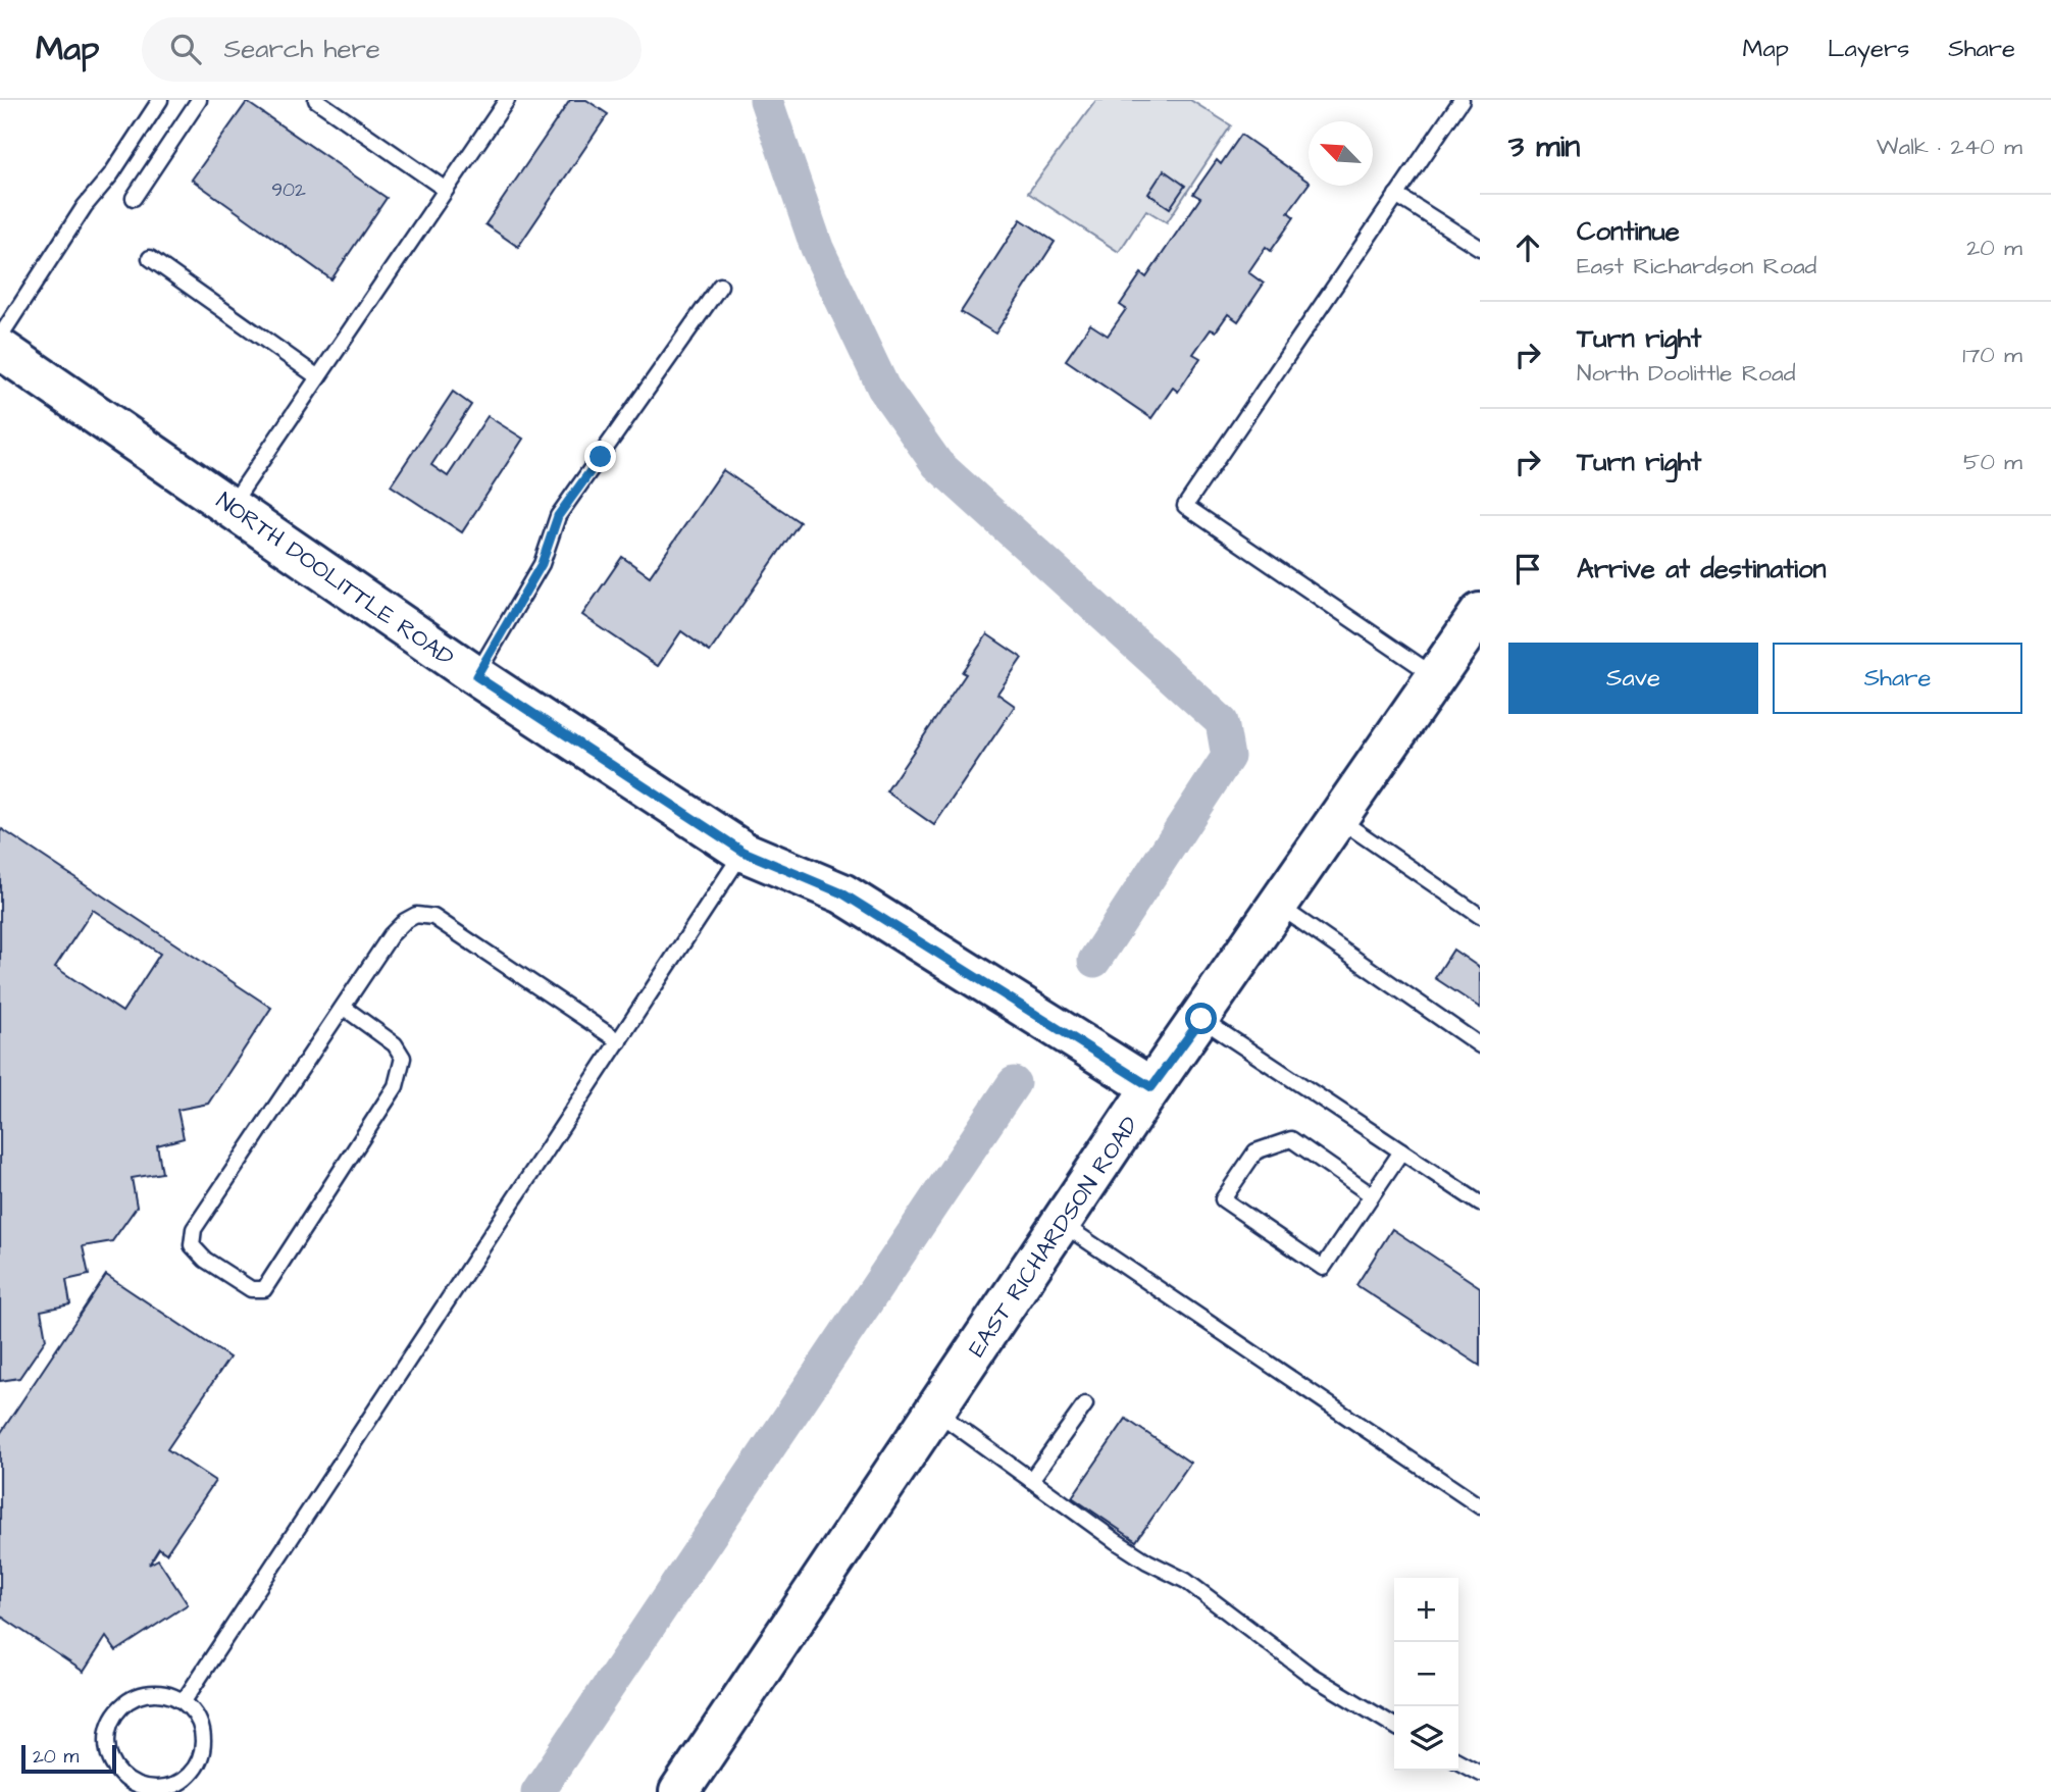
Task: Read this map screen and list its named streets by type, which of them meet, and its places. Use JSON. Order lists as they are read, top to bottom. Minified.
{"streets":{"main road":["NORTH DOOLITTLE ROAD","EAST RICHARDSON ROAD"]},"crossings":[["NORTH DOOLITTLE ROAD","EAST RICHARDSON ROAD"]],"house_numbers":["902"],"scale_bar":"20 m","north":"top left","page":{"header":"Map","search":"Search here","nav":["Map","Layers","Share"],"heading":["3 min","Walk · 240 m"],"list":[["Continue","East Richardson Road","20 m"],["Turn right","North Doolittle Road","170 m"],["Turn right","50 m"],"Arrive at destination"],"buttons":["Save","Share"],"map_buttons":["+","−"],"scale":"20 m"}}
